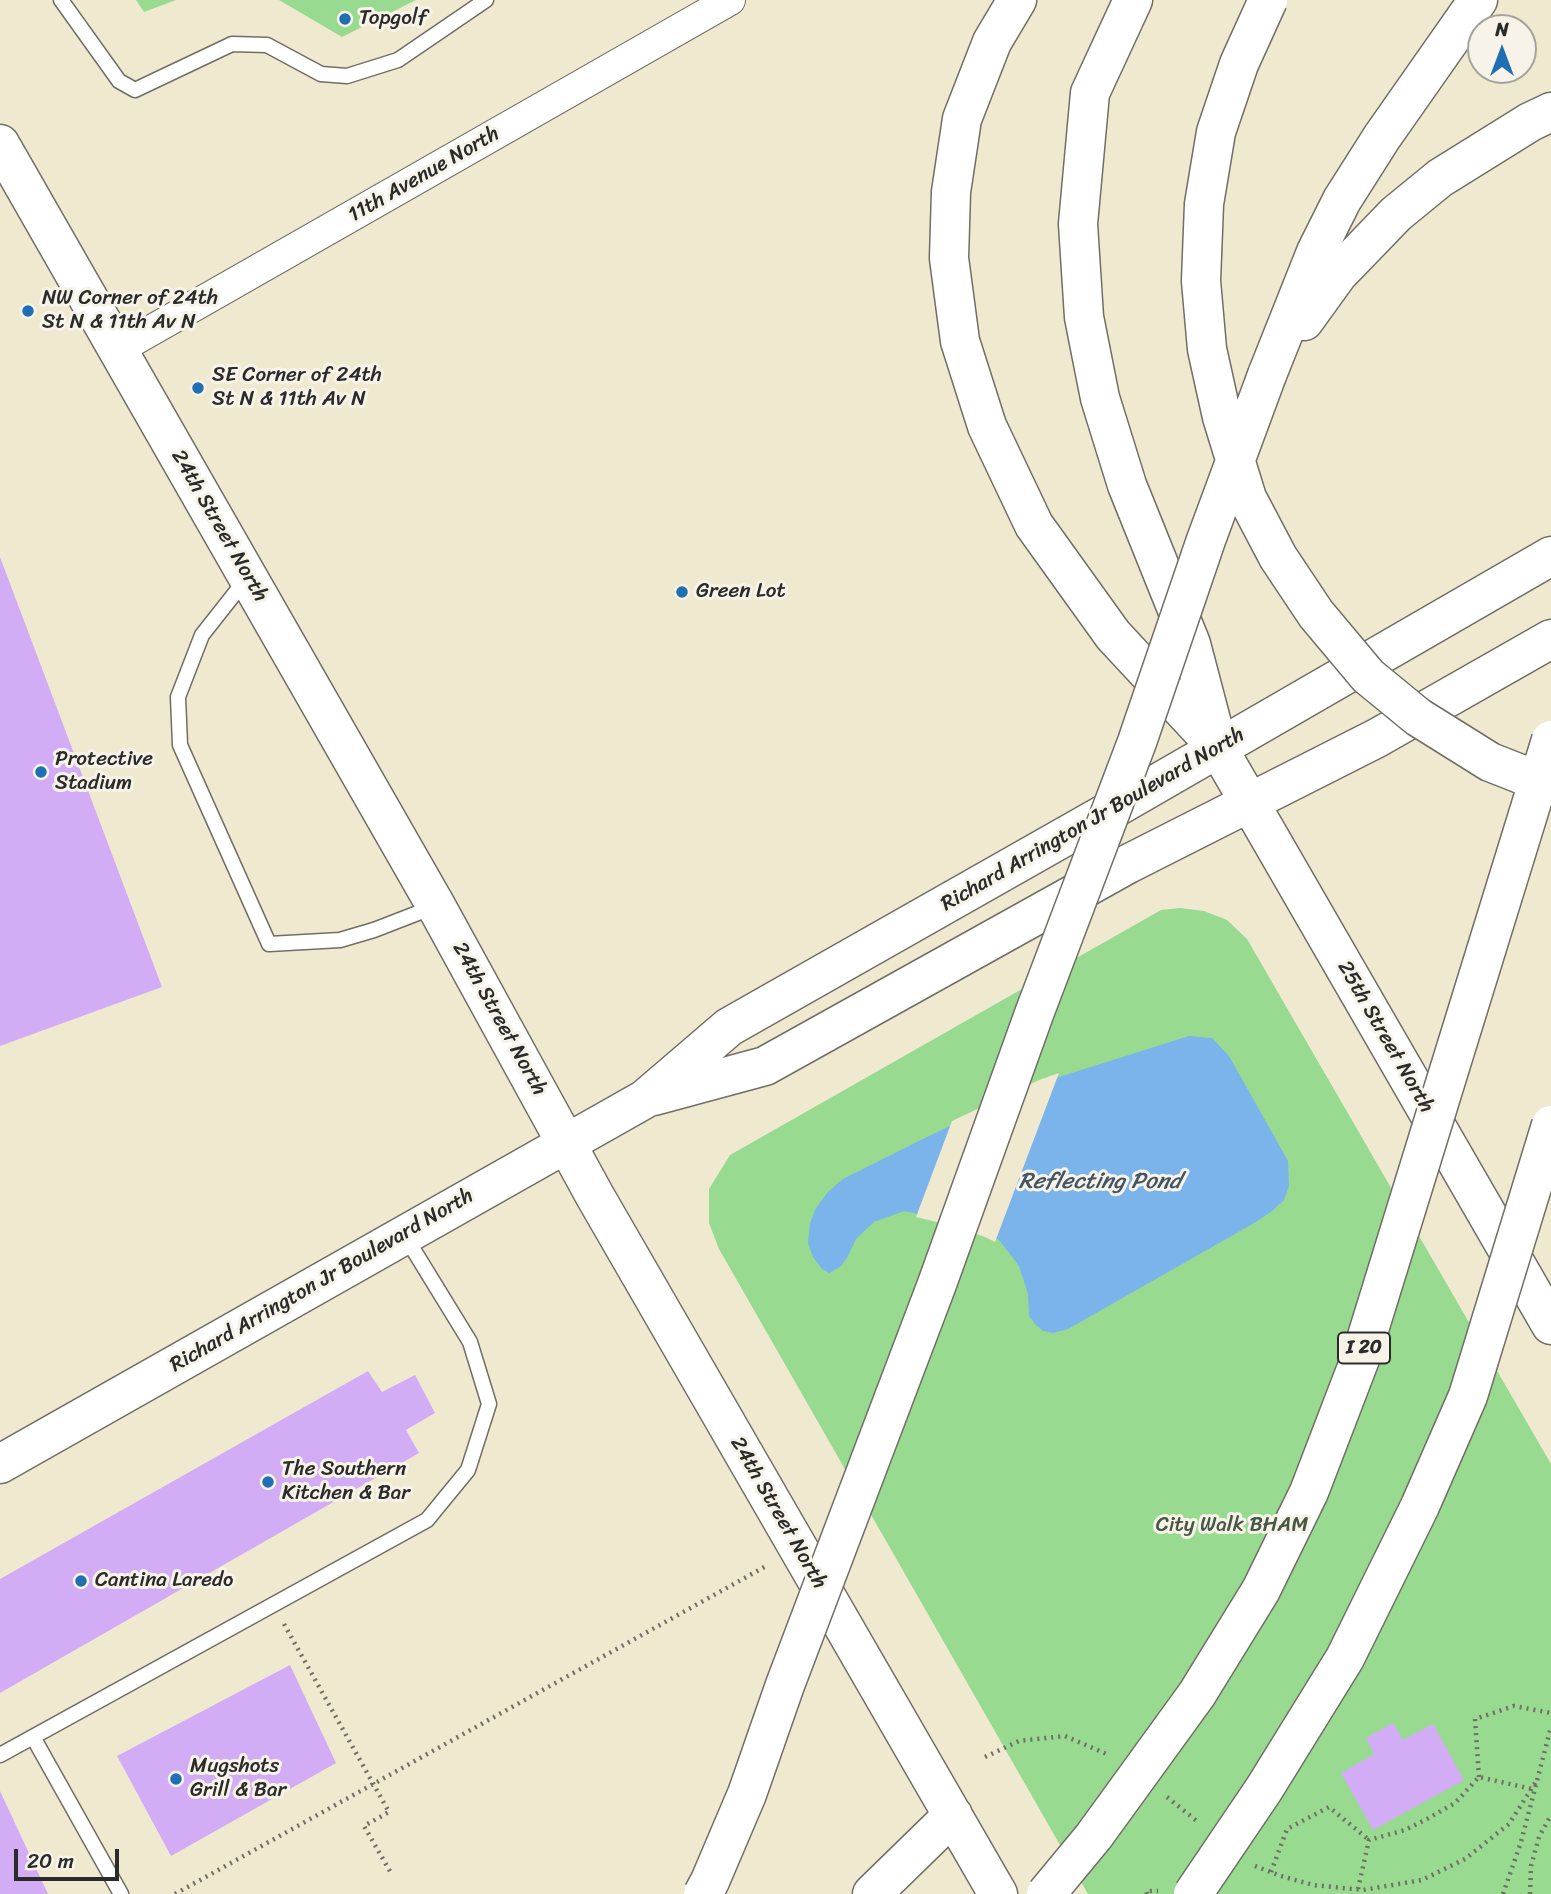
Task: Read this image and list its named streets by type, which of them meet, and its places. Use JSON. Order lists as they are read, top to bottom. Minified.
{"streets":{"main road":["24th Street North","Richard Arrington Jr Boulevard North","25th Street North","I 20"],"street":["11th Avenue North"]},"crossings":[["11th Avenue North","24th Street North"],["24th Street North","Richard Arrington Jr Boulevard North"],["Richard Arrington Jr Boulevard North","25th Street North"]],"water":["Reflecting Pond"],"parks":["City Walk BHAM"],"places":["Topgolf","NW Corner of 24th St N & 11th Av N","SE Corner of 24th St N & 11th Av N","Green Lot","Protective Stadium","The Southern Kitchen & Bar","Cantina Laredo","Mugshots Grill & Bar"],"scale_bar":"20 m","north":"top"}
